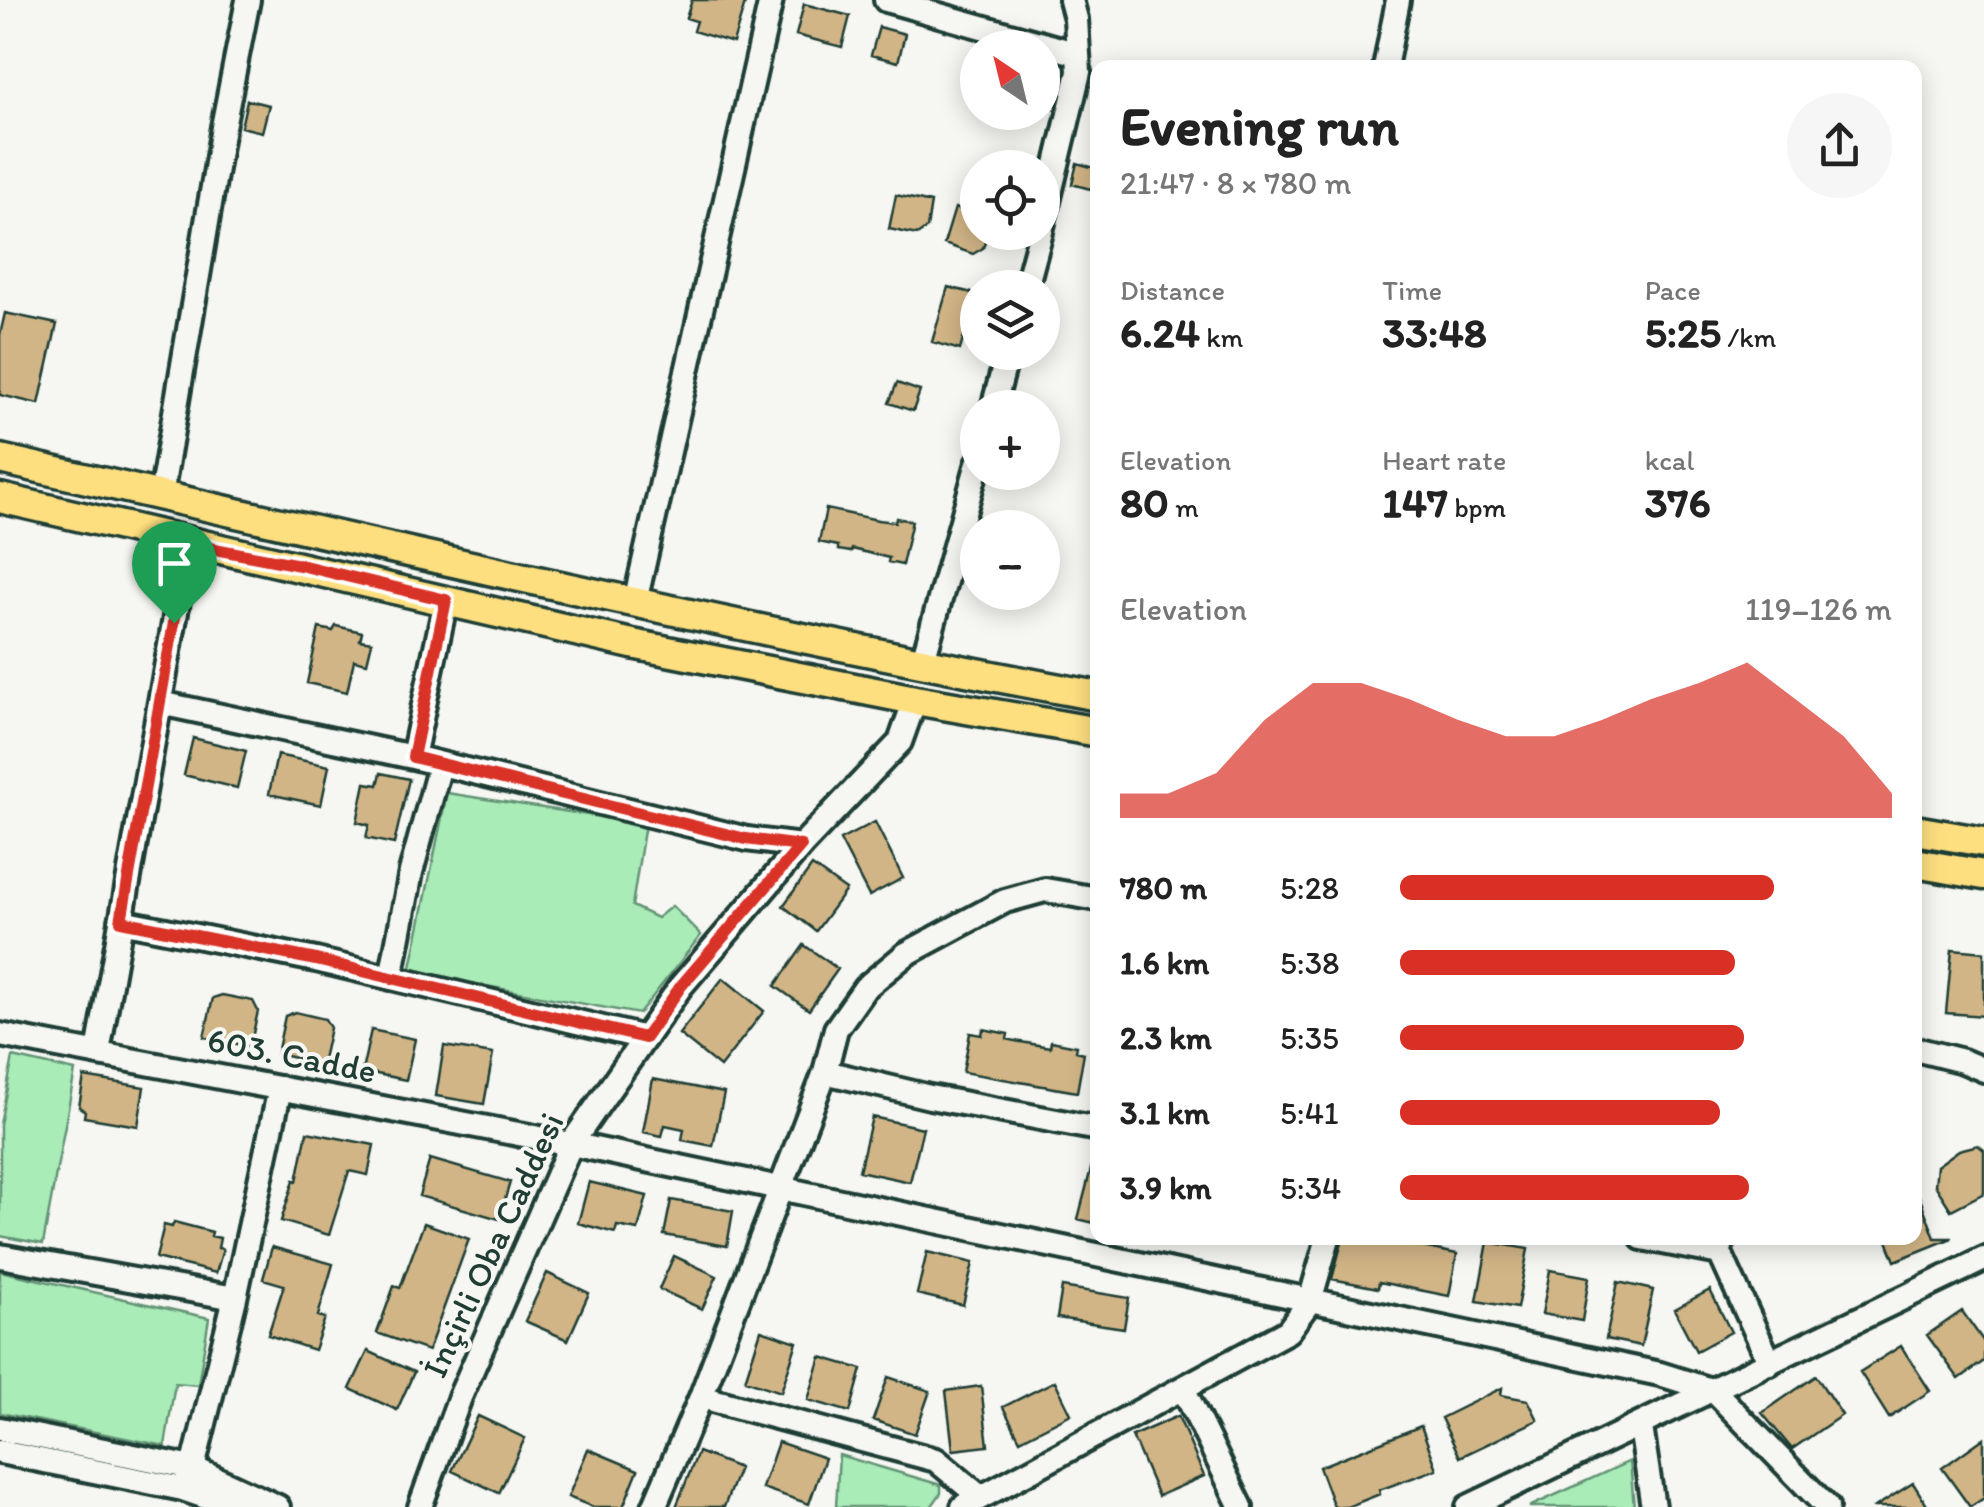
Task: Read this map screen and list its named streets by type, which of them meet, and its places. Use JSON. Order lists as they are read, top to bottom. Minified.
{"streets":{"street":["603. Cadde","İnçirli Oba Caddesi"]},"crossings":[["603. Cadde","İnçirli Oba Caddesi"]],"north":"top left","page":{"map_buttons":["+","−"],"heading":["Evening run","21:47 · 8 × 780 m"],"stats":[["Distance","6.24 km"],["Time","33:48"],["Pace","5:25 /km"],["Elevation","80 m"],["Heart rate","147 bpm"],["kcal","376"]],"chart":["Elevation","119–126 m"],"list":[{"name":"780 m","note":"5:28"},{"name":"1.6 km","note":"5:38"},{"name":"2.3 km","note":"5:35"},{"name":"3.1 km","note":"5:41"},{"name":"3.9 km","note":"5:34"}]}}
